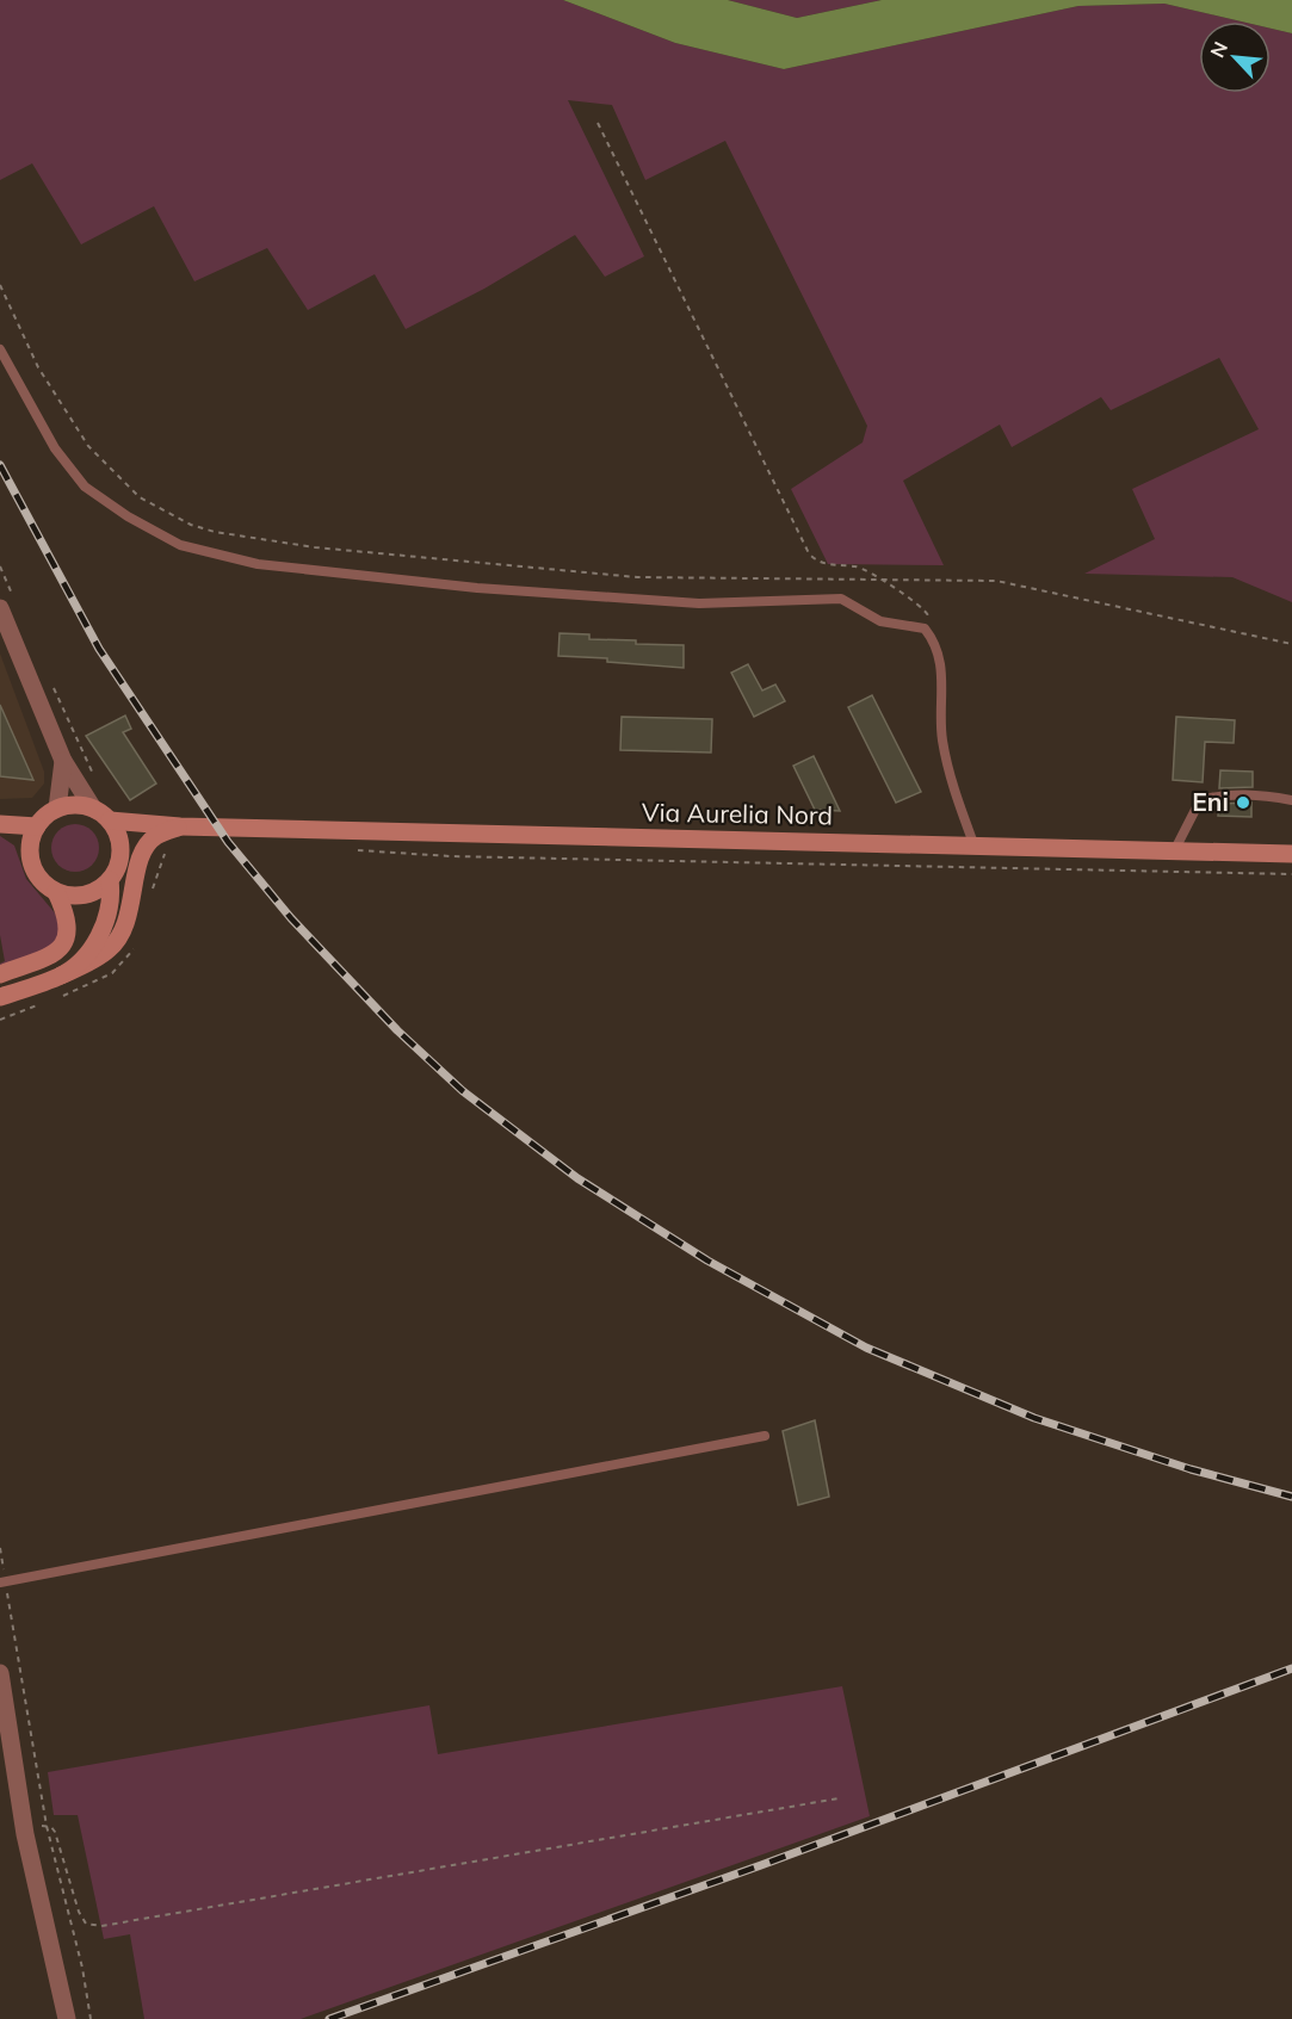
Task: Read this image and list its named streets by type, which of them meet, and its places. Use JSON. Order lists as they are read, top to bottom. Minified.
{"streets":{"main road":["Via Aurelia Nord"]},"places":["Eni"],"north":"top left"}
